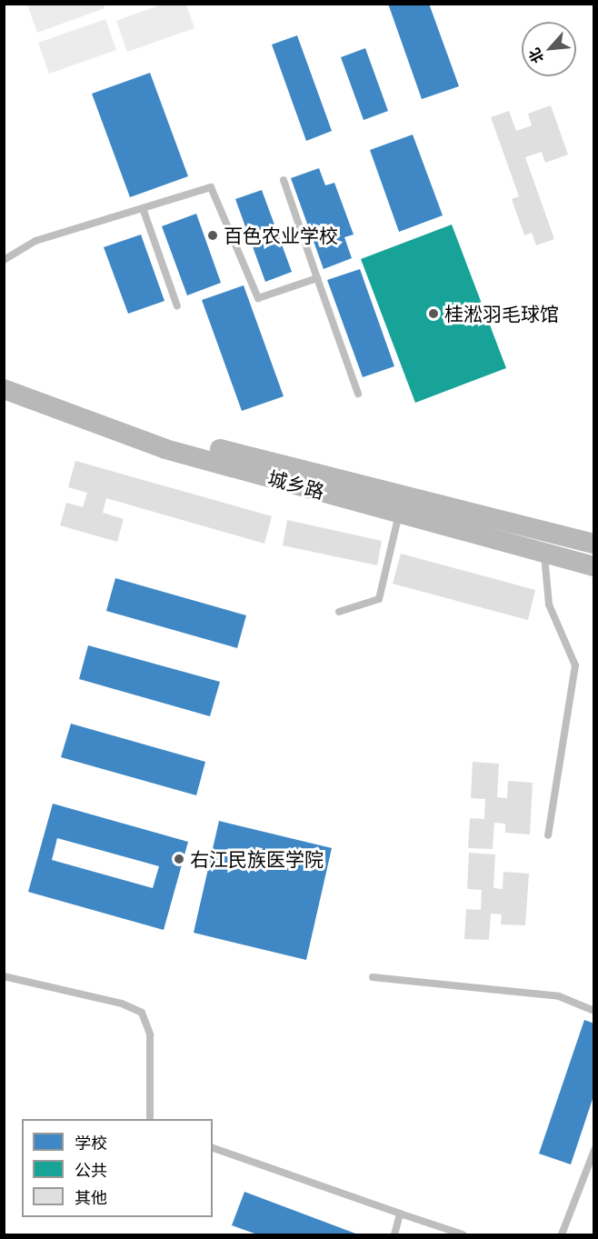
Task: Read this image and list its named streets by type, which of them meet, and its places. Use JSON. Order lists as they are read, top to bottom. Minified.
{"streets":{"main road":["城乡路"]},"places":["百色农业学校","桂淞羽毛球馆","右江民族医学院"],"legend":["学校","公共","其他"],"north":"bottom left"}
